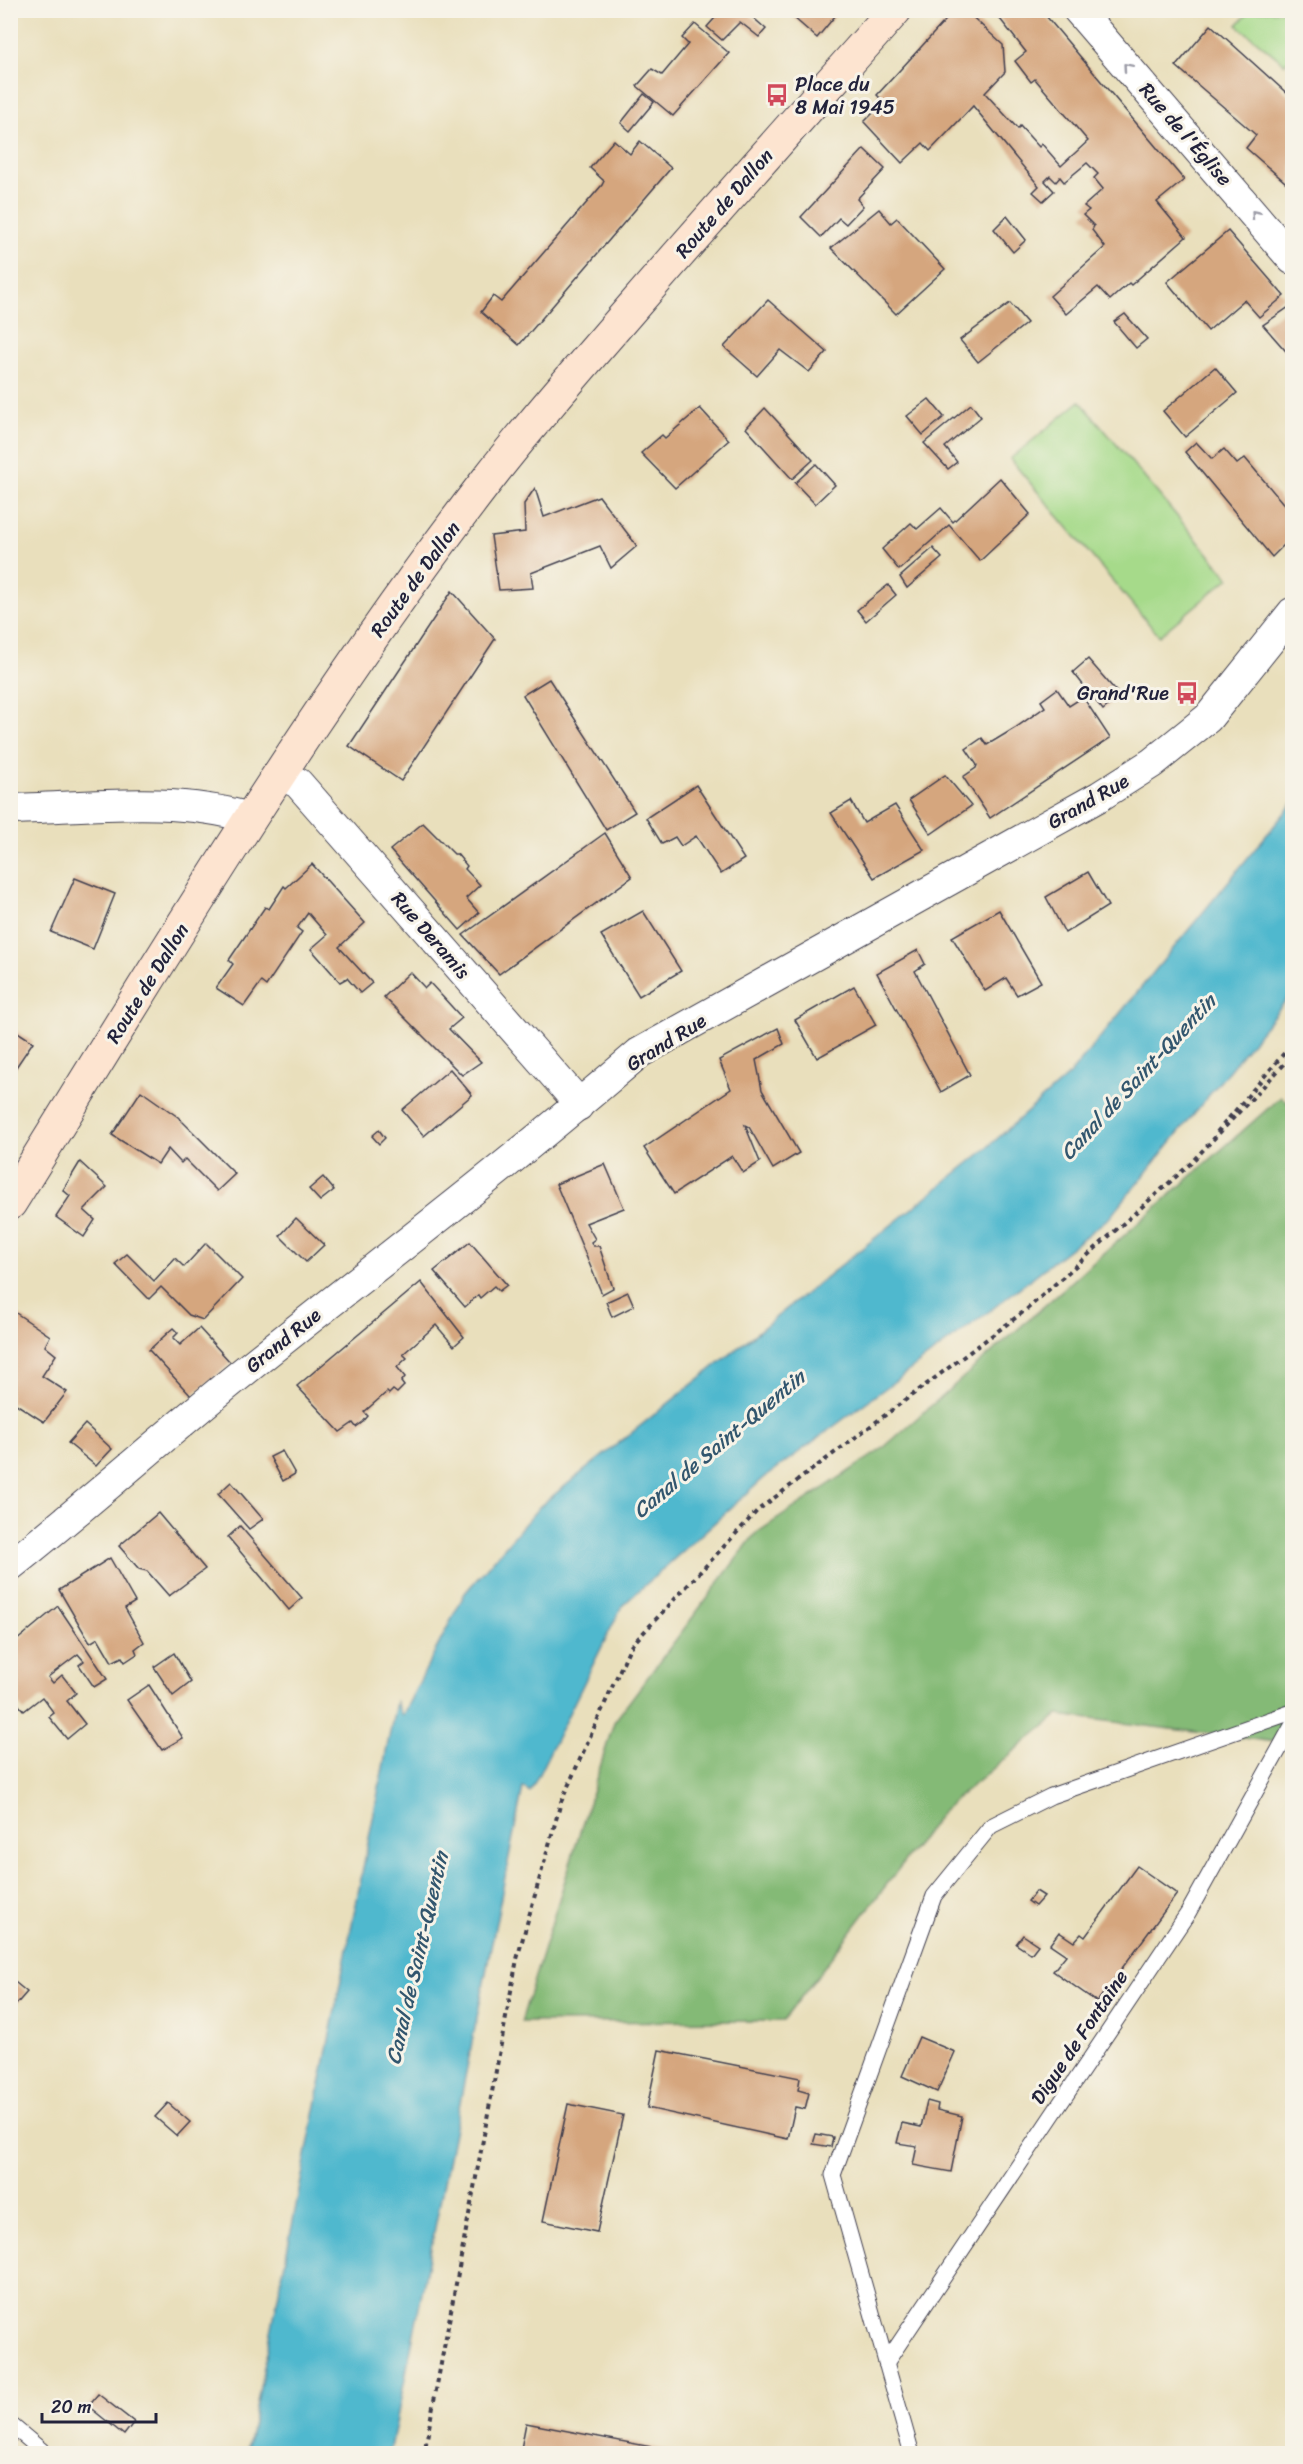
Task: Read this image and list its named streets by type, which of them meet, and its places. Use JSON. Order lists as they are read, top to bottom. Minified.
{"streets":{"street":["Rue de l'Église","Route de Dallon","Grand Rue","Rue Deramis"],"lane":["Digue de Fontaine"]},"crossings":[["Route de Dallon","Rue Deramis"],["Grand Rue","Rue Deramis"]],"one_way":["Rue de l'Église"],"water":["Canal de Saint-Quentin"],"places":{"bus stop":["Place du 8 Mai 1945","Grand'Rue"]},"scale_bar":"20 m"}
